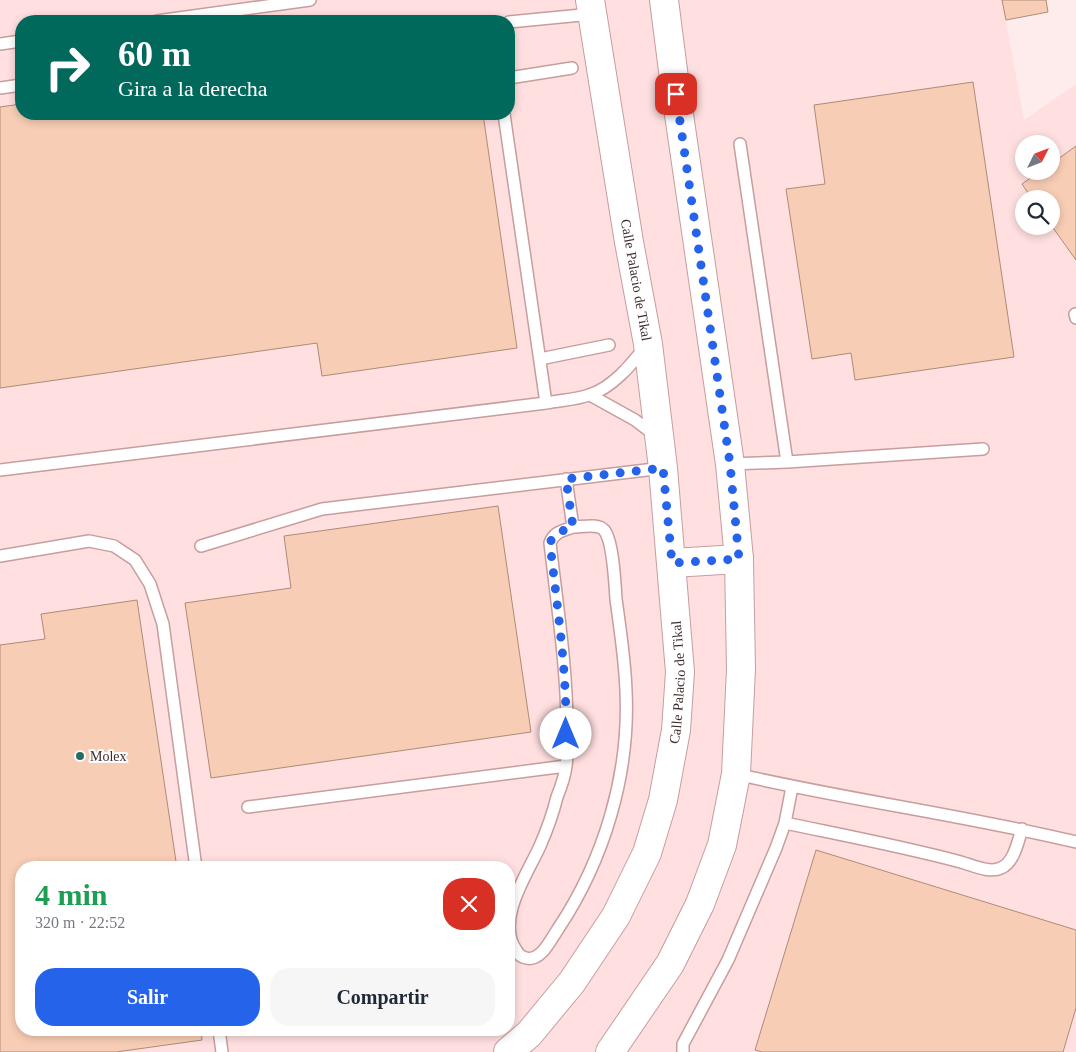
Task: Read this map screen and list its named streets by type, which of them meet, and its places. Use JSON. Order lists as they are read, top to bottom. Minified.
{"streets":{"street":["Calle Palacio de Tikal"]},"places":["Molex"],"north":"top right","page":{"turn":["60 m","Gira a la derecha"],"heading":["4 min","320 m · 22:52"],"buttons":["Salir","Compartir"]}}
